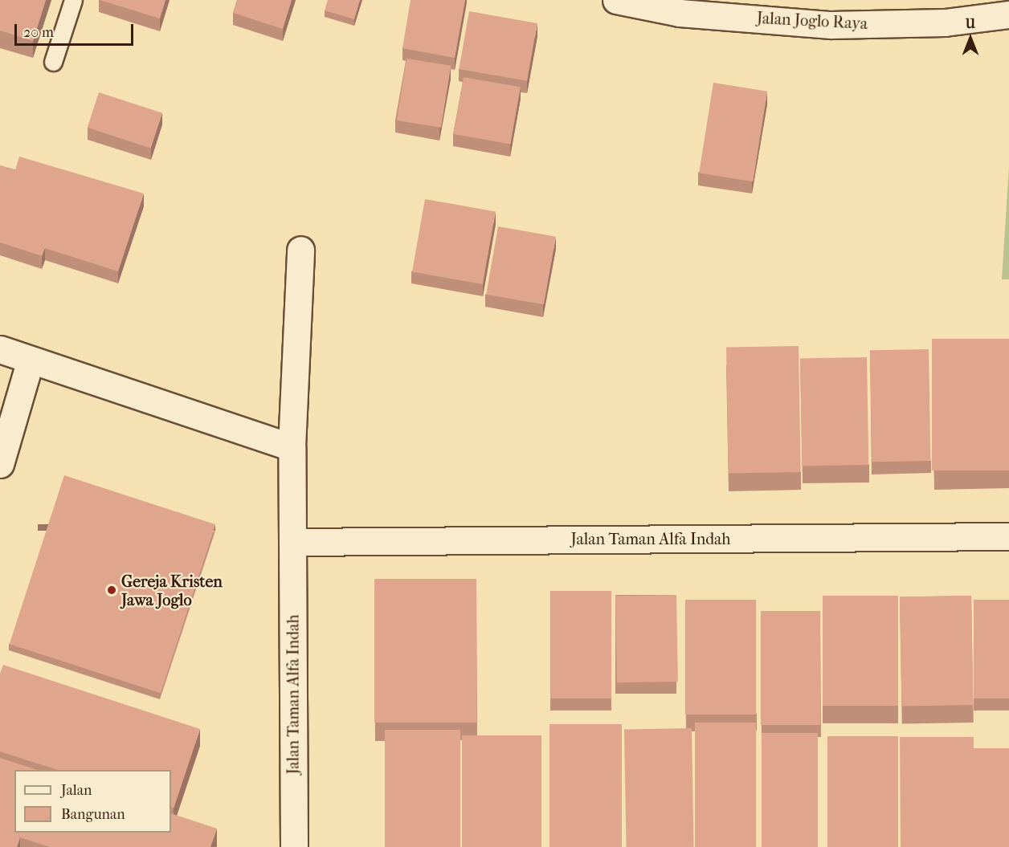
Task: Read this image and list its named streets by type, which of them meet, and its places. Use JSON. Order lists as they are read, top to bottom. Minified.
{"streets":{"street":["Jalan Joglo Raya","Jalan Taman Alfa Indah"]},"places":["Gereja Kristen Jawa Joglo"],"legend":["Jalan","Bangunan"],"scale_bar":"20 m","north":"top"}
